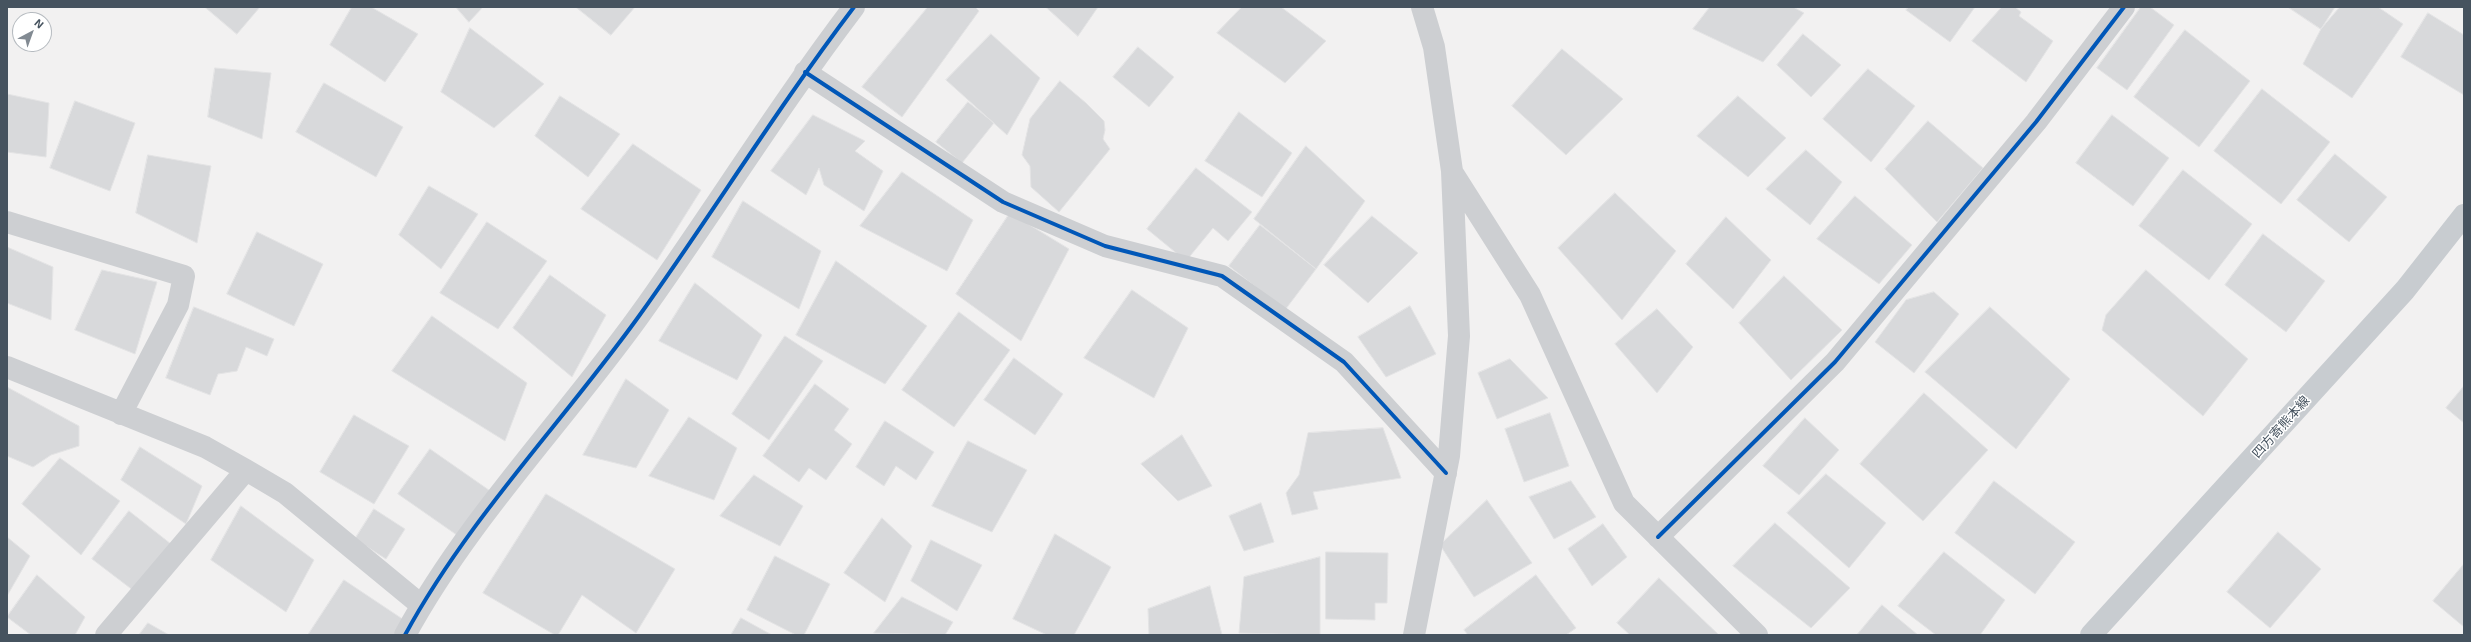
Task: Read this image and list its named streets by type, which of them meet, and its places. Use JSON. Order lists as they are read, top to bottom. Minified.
{"streets":{"main road":["四方寄熊本線"]},"north":"top right"}
